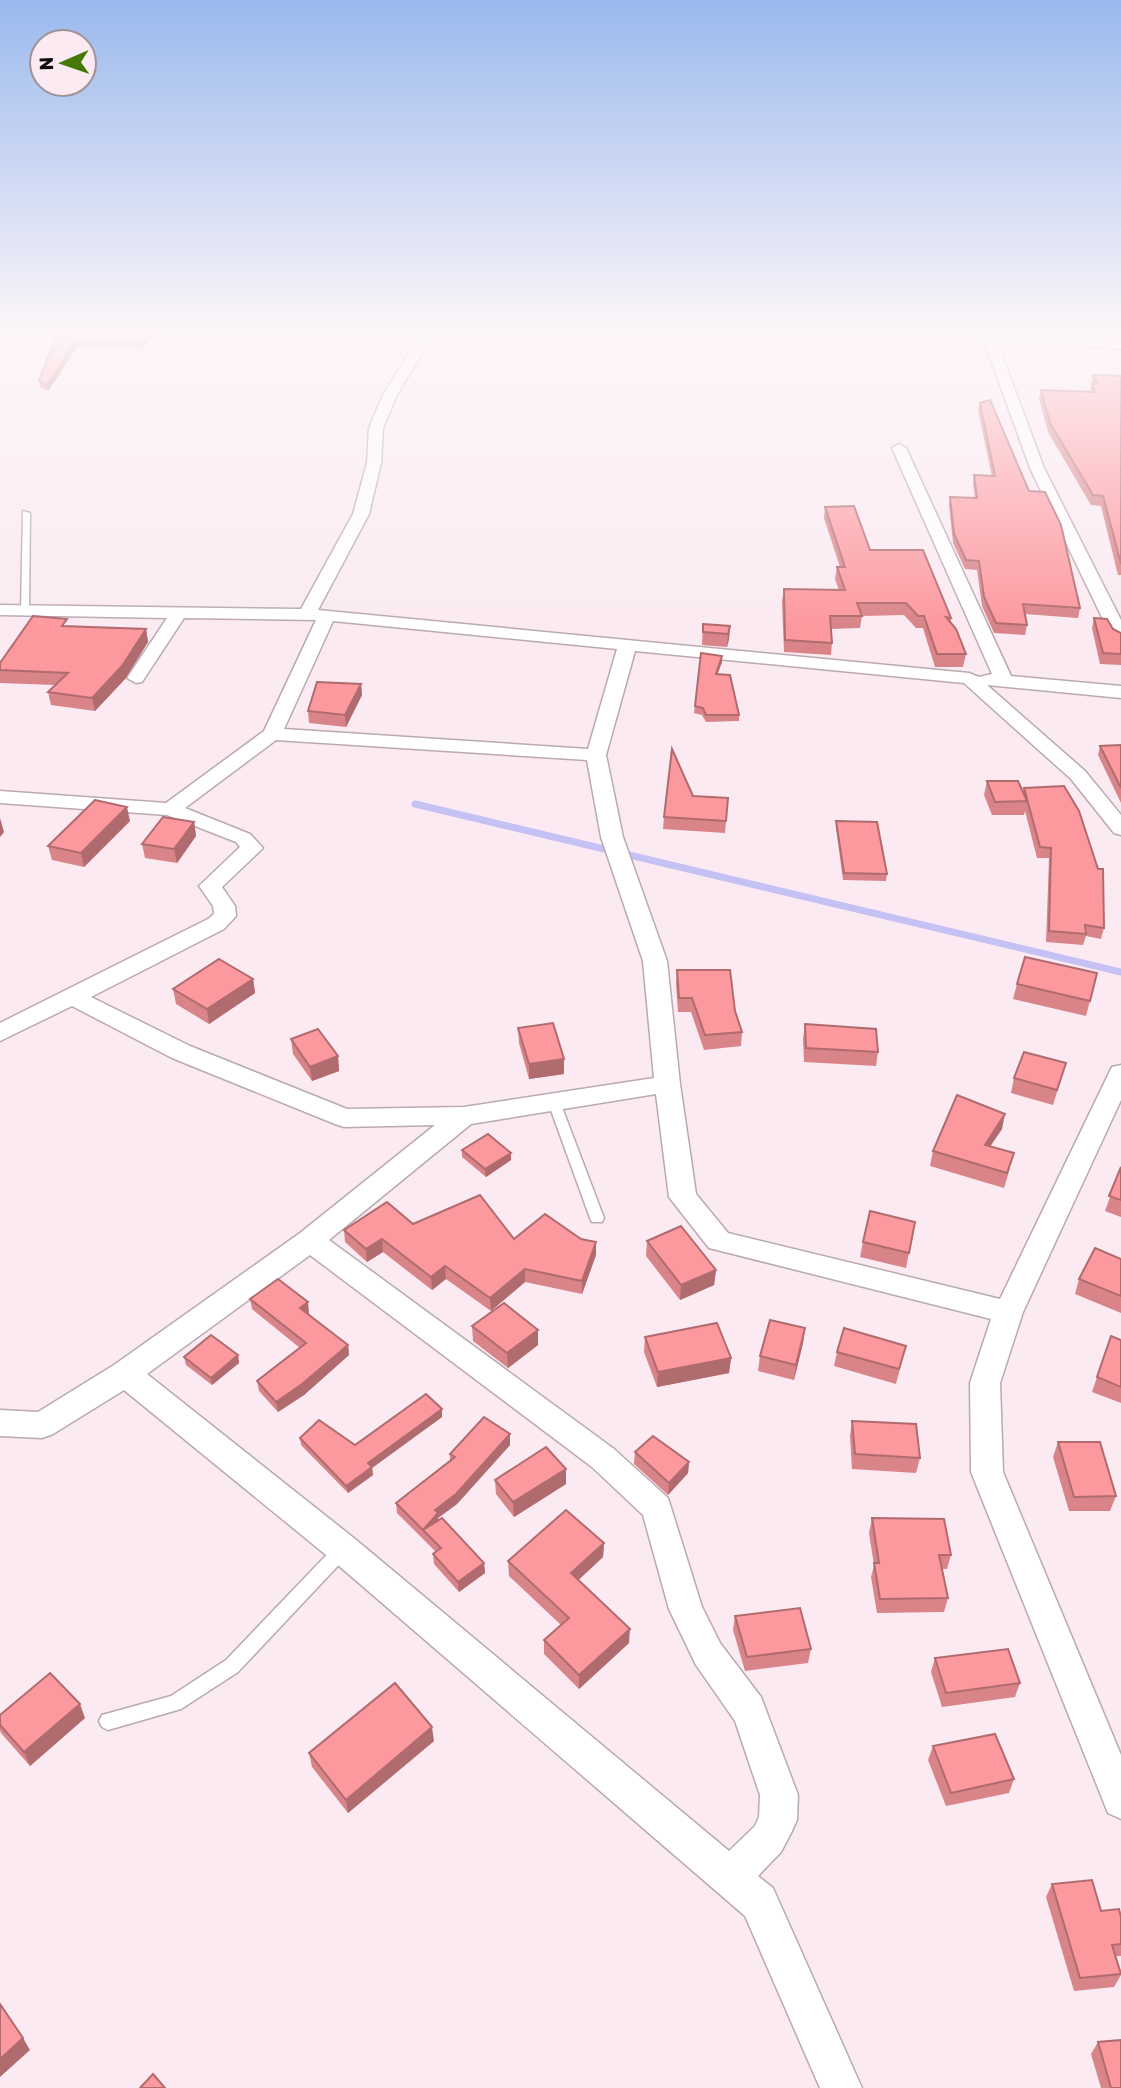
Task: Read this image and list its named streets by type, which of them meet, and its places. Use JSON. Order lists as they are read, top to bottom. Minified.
{"north":"left"}
